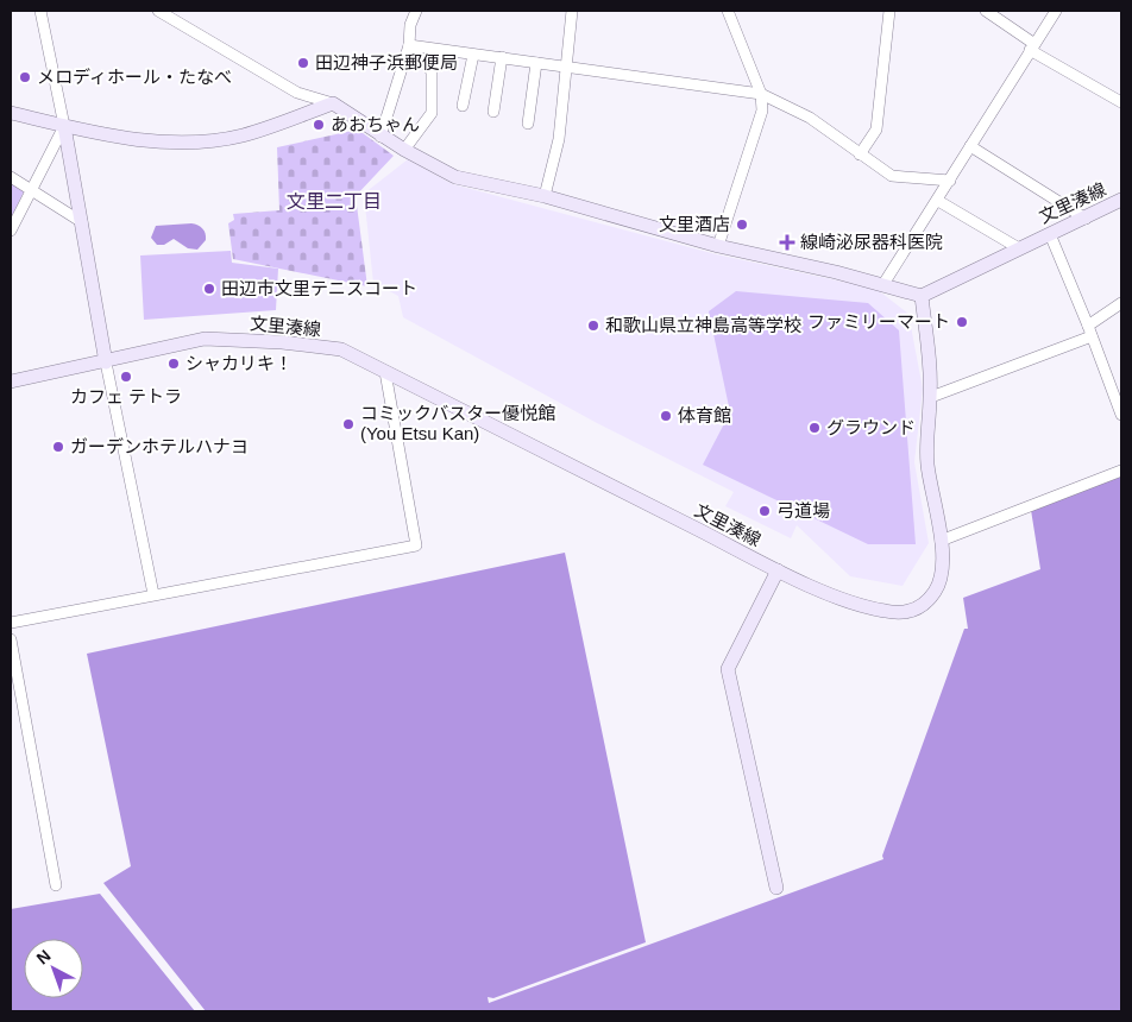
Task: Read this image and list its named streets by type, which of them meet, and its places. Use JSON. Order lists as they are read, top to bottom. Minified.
{"streets":{"street":["文里湊線"]},"districts":["文里二丁目"],"places":{"other":["田辺神子浜郵便局","メロディホール・たなべ","あおちゃん","文里酒店","田辺市文里テニスコート","ファミリーマート","和歌山県立神島高等学校","シャカリキ！","カフェ テトラ","体育館","コミックバスター優悦館 (You Etsu Kan)","グラウンド","ガーデンホテルハナヨ","弓道場"],"health":["線崎泌尿器科医院"]},"north":"top left"}
